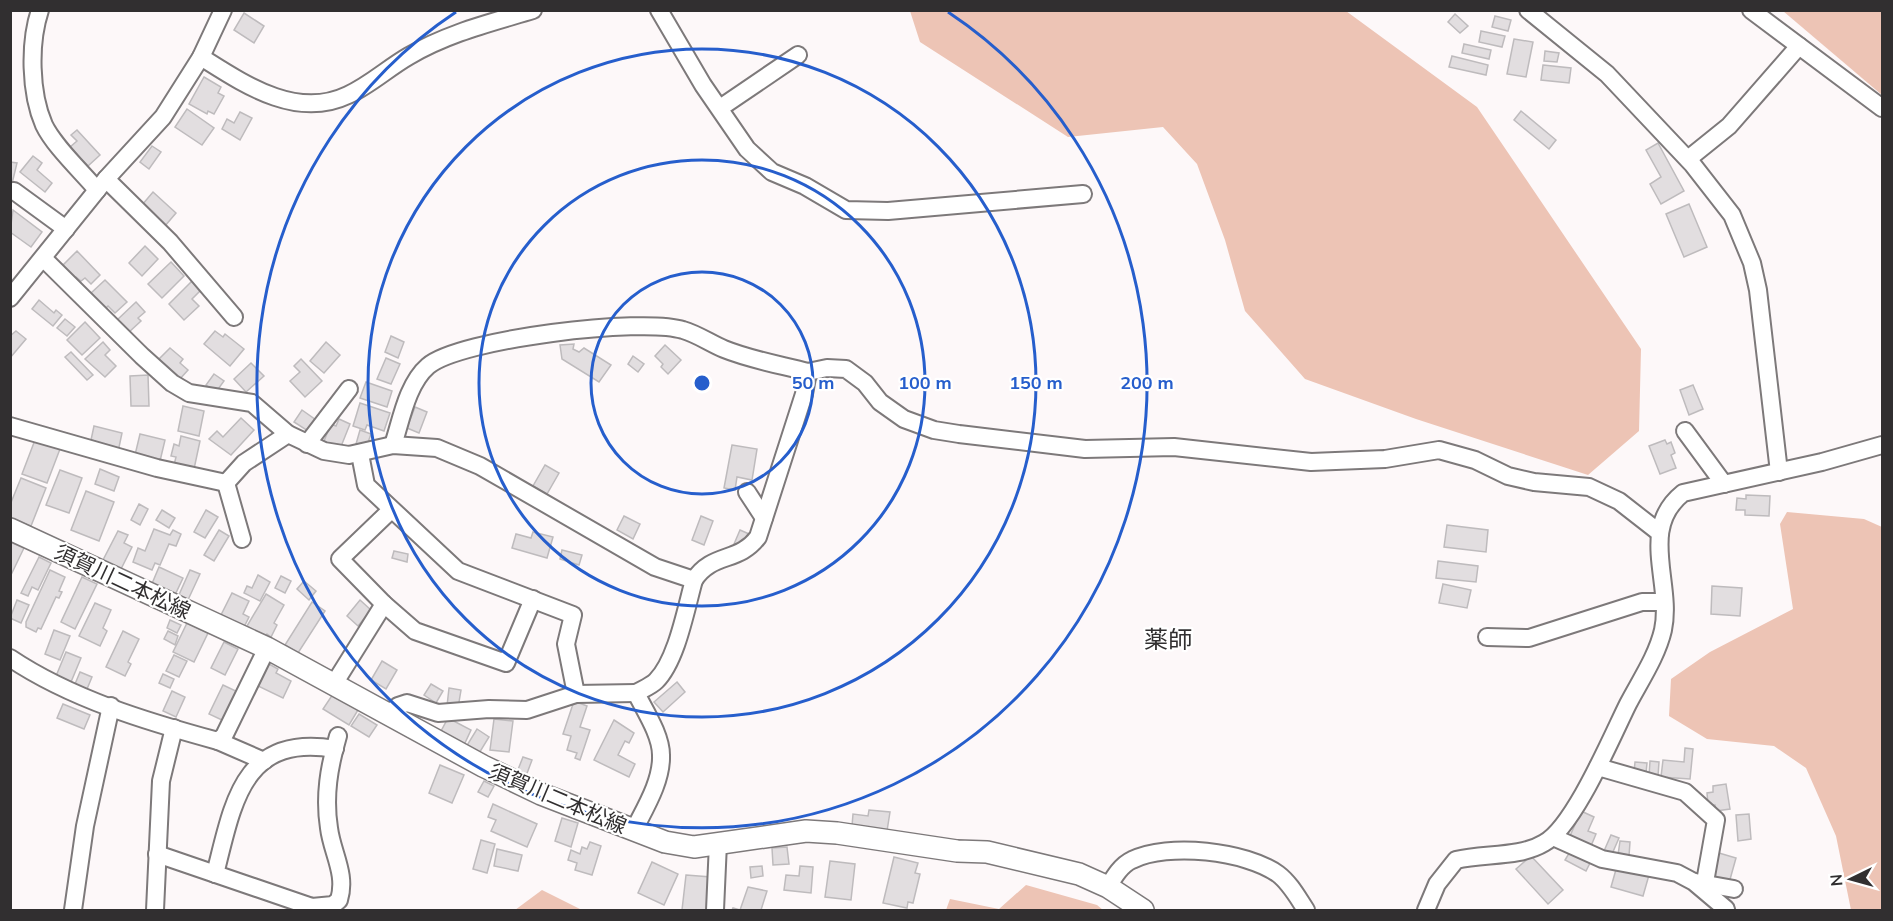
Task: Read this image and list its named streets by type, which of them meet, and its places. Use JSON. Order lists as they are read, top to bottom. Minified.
{"streets":{"main road":["須賀川二本松線"]},"districts":["薬師"],"north":"left","rings":["50 m","100 m","150 m","200 m"]}
